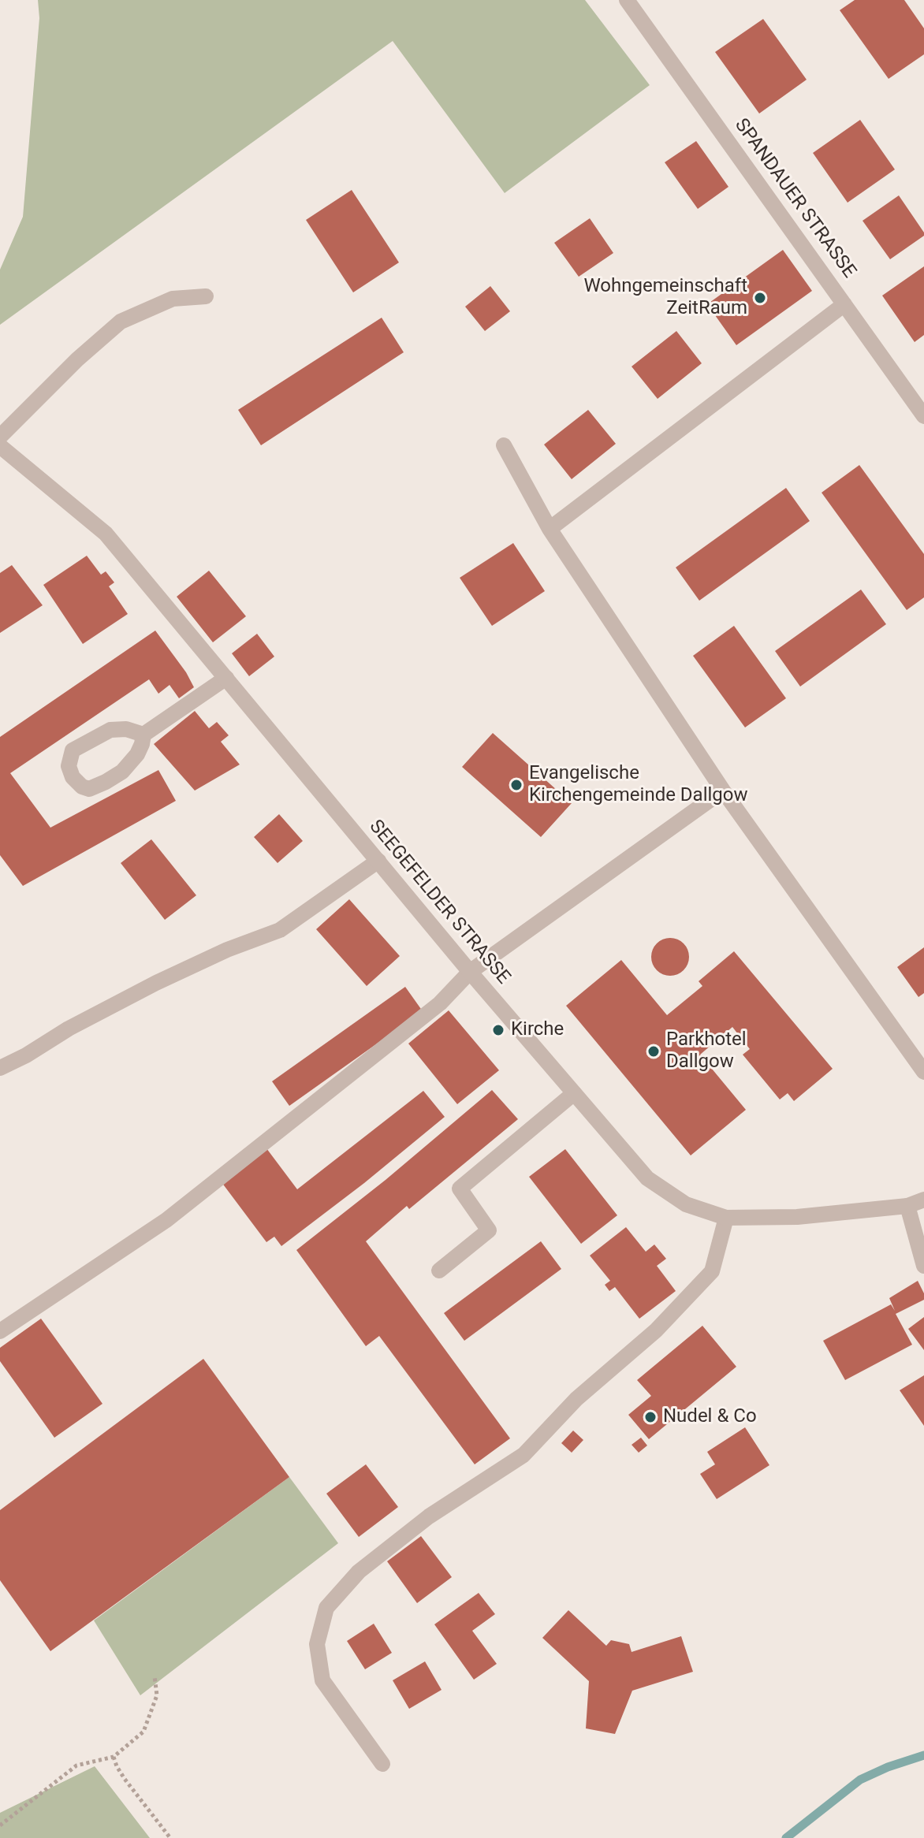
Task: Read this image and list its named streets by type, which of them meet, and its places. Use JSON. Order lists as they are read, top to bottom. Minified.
{"streets":{"street":["SPANDAUER STRASSE","SEEGEFELDER STRASSE"]},"places":["Wohngemeinschaft ZeitRaum","Evangelische Kirchengemeinde Dallgow","Kirche","Parkhotel Dallgow","Nudel & Co"]}
